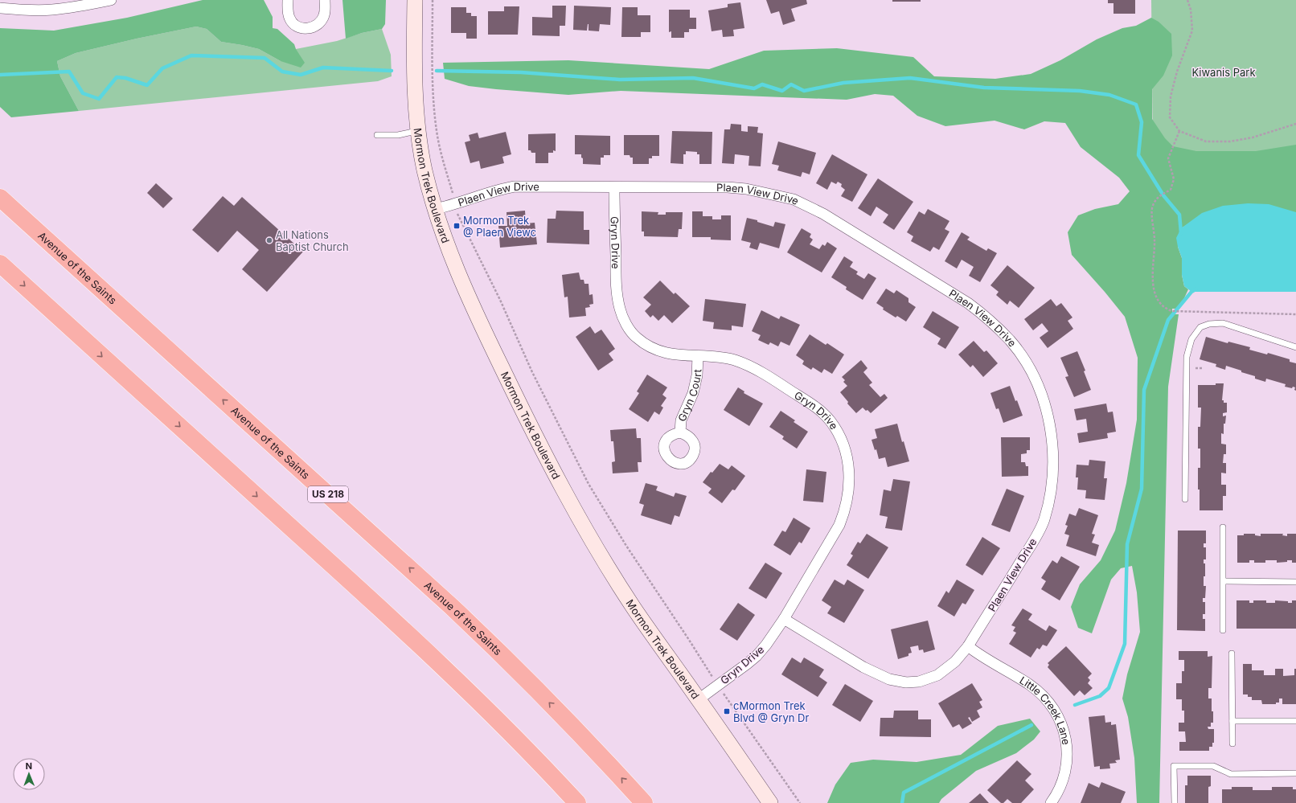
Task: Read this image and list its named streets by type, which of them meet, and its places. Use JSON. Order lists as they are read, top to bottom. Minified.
{"streets":{"highway":["Avenue of the Saints","US 218"],"main road":["Mormon Trek Boulevard"],"street":["Plaen View Drive","Gryn Drive","Gryn Court","Little Creek Lane"]},"crossings":[["Mormon Trek Boulevard","Plaen View Drive"],["Mormon Trek Boulevard","Gryn Drive"],["Plaen View Drive","Gryn Drive"],["Plaen View Drive","Little Creek Lane"],["Gryn Drive","Gryn Court"]],"parks":["Kiwanis Park"],"places":{"transit":["Mormon Trek @ Plaen Viewc","cMormon Trek Blvd @ Gryn Dr"],"other":["All Nations Baptist Church"]},"north":"top"}
